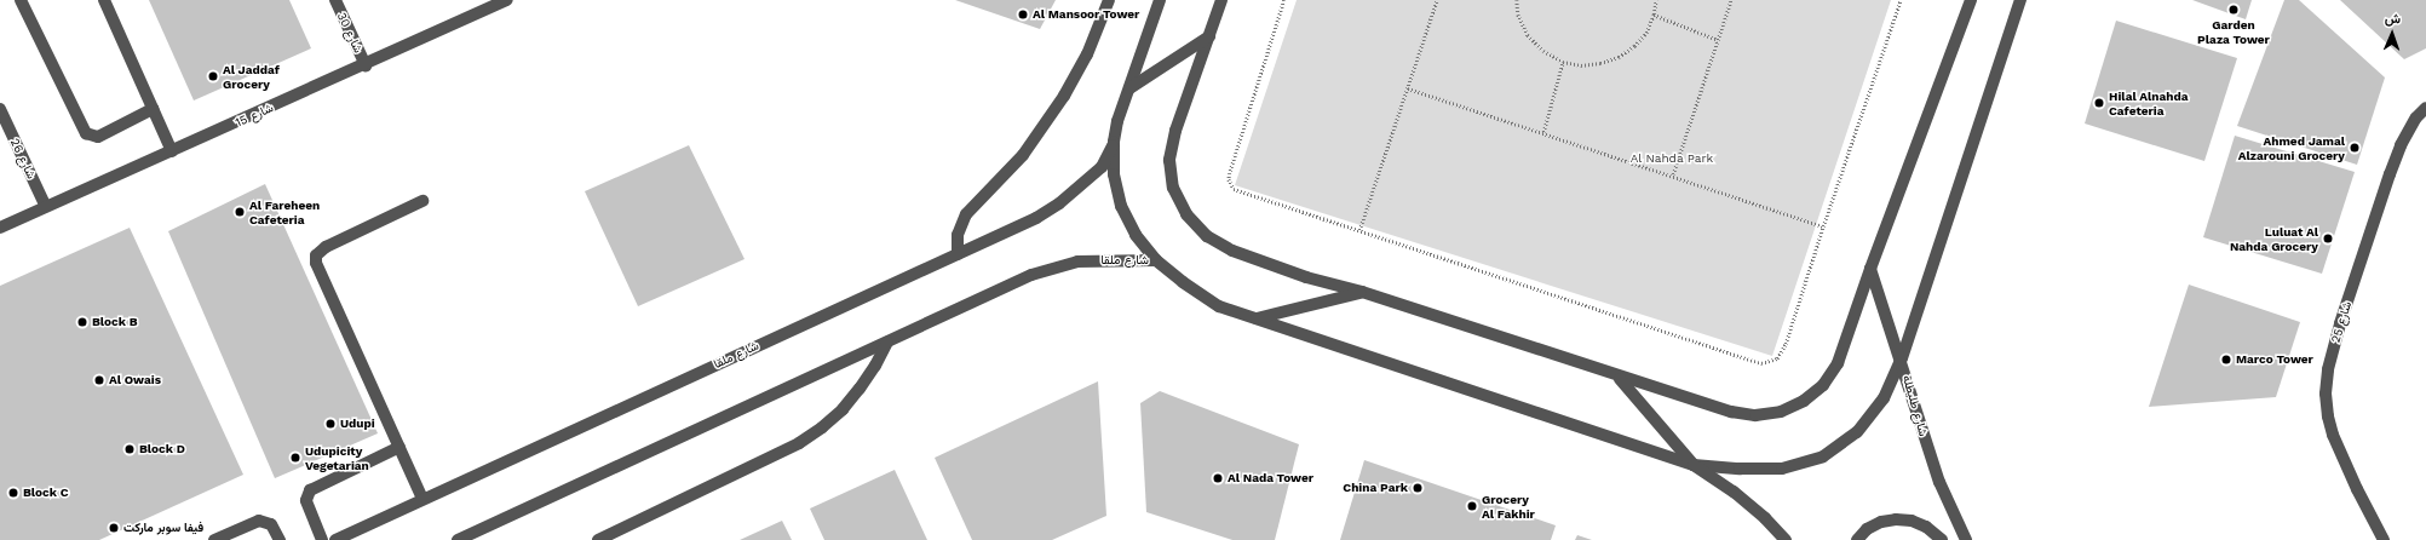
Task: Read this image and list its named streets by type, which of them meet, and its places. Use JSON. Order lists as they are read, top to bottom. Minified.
{"streets":{"street":["شارع 30","شارع 15","شارع 26","شارع ملقا","شارع 25","شارع طليطلة"]},"crossings":[["شارع 30","شارع 15"],["شارع 15","شارع 26"]],"parks":["Al Nahda Park"],"places":["Garden Plaza Tower","Al Mansoor Tower","Al Jaddaf Grocery","Hilal Alnahda Cafeteria","Ahmed Jamal Alzarouni Grocery","Al Fareheen Cafeteria","Luluat Al Nahda Grocery","Block B","Marco Tower","Al Owais","Udupi","Block D","Udupicity Vegetarian","Al Nada Tower","China Park","Block C","Grocery Al Fakhir","فيفا سوبر ماركت"],"north":"top"}
